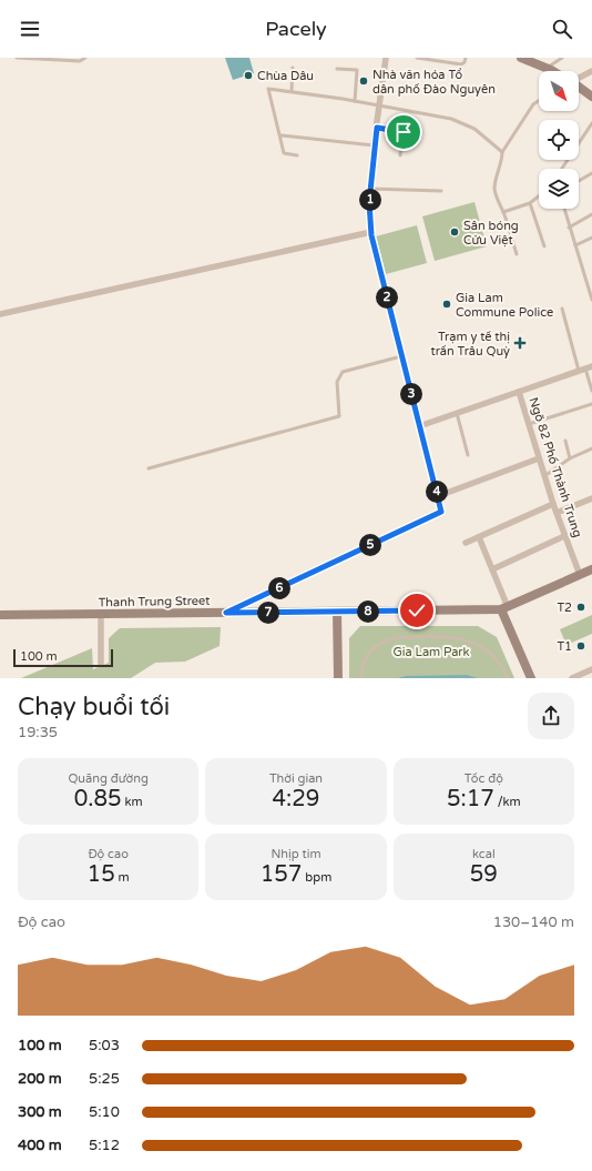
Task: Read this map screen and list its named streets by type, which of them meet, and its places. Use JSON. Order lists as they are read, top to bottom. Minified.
{"streets":{"main road":["Thanh Trung Street"],"street":["Ngõ 82 Phố Thành Trung"]},"crossings":[["Ngõ 82 Phố Thành Trung","Thanh Trung Street"]],"parks":["Gia Lam Park"],"places":{"other":["Chùa Dâu","Nhà văn hóa Tổ dân phố Đào Nguyên","Sân bóng Cửu Việt","Gia Lam Commune Police","T2","T1"],"health":["Trạm y tế thị trấn Trâu Quỳ"]},"scale_bar":"100 m","north":"bottom right","page":{"header":"Pacely","pins":["1","2","3","4","5","6","8","7"],"scale":"100 m","heading":["Chạy buổi tối","19:35"],"stats":[["Quãng đường","0.85 km"],["Thời gian","4:29"],["Tốc độ","5:17 /km"],["Độ cao","15 m"],["Nhịp tim","157 bpm"],["kcal","59"]],"chart":["Độ cao","130–140 m"],"list":[{"name":"100 m","note":"5:03"},{"name":"200 m","note":"5:25"},{"name":"300 m","note":"5:10"},{"name":"400 m","note":"5:12"}]}}
